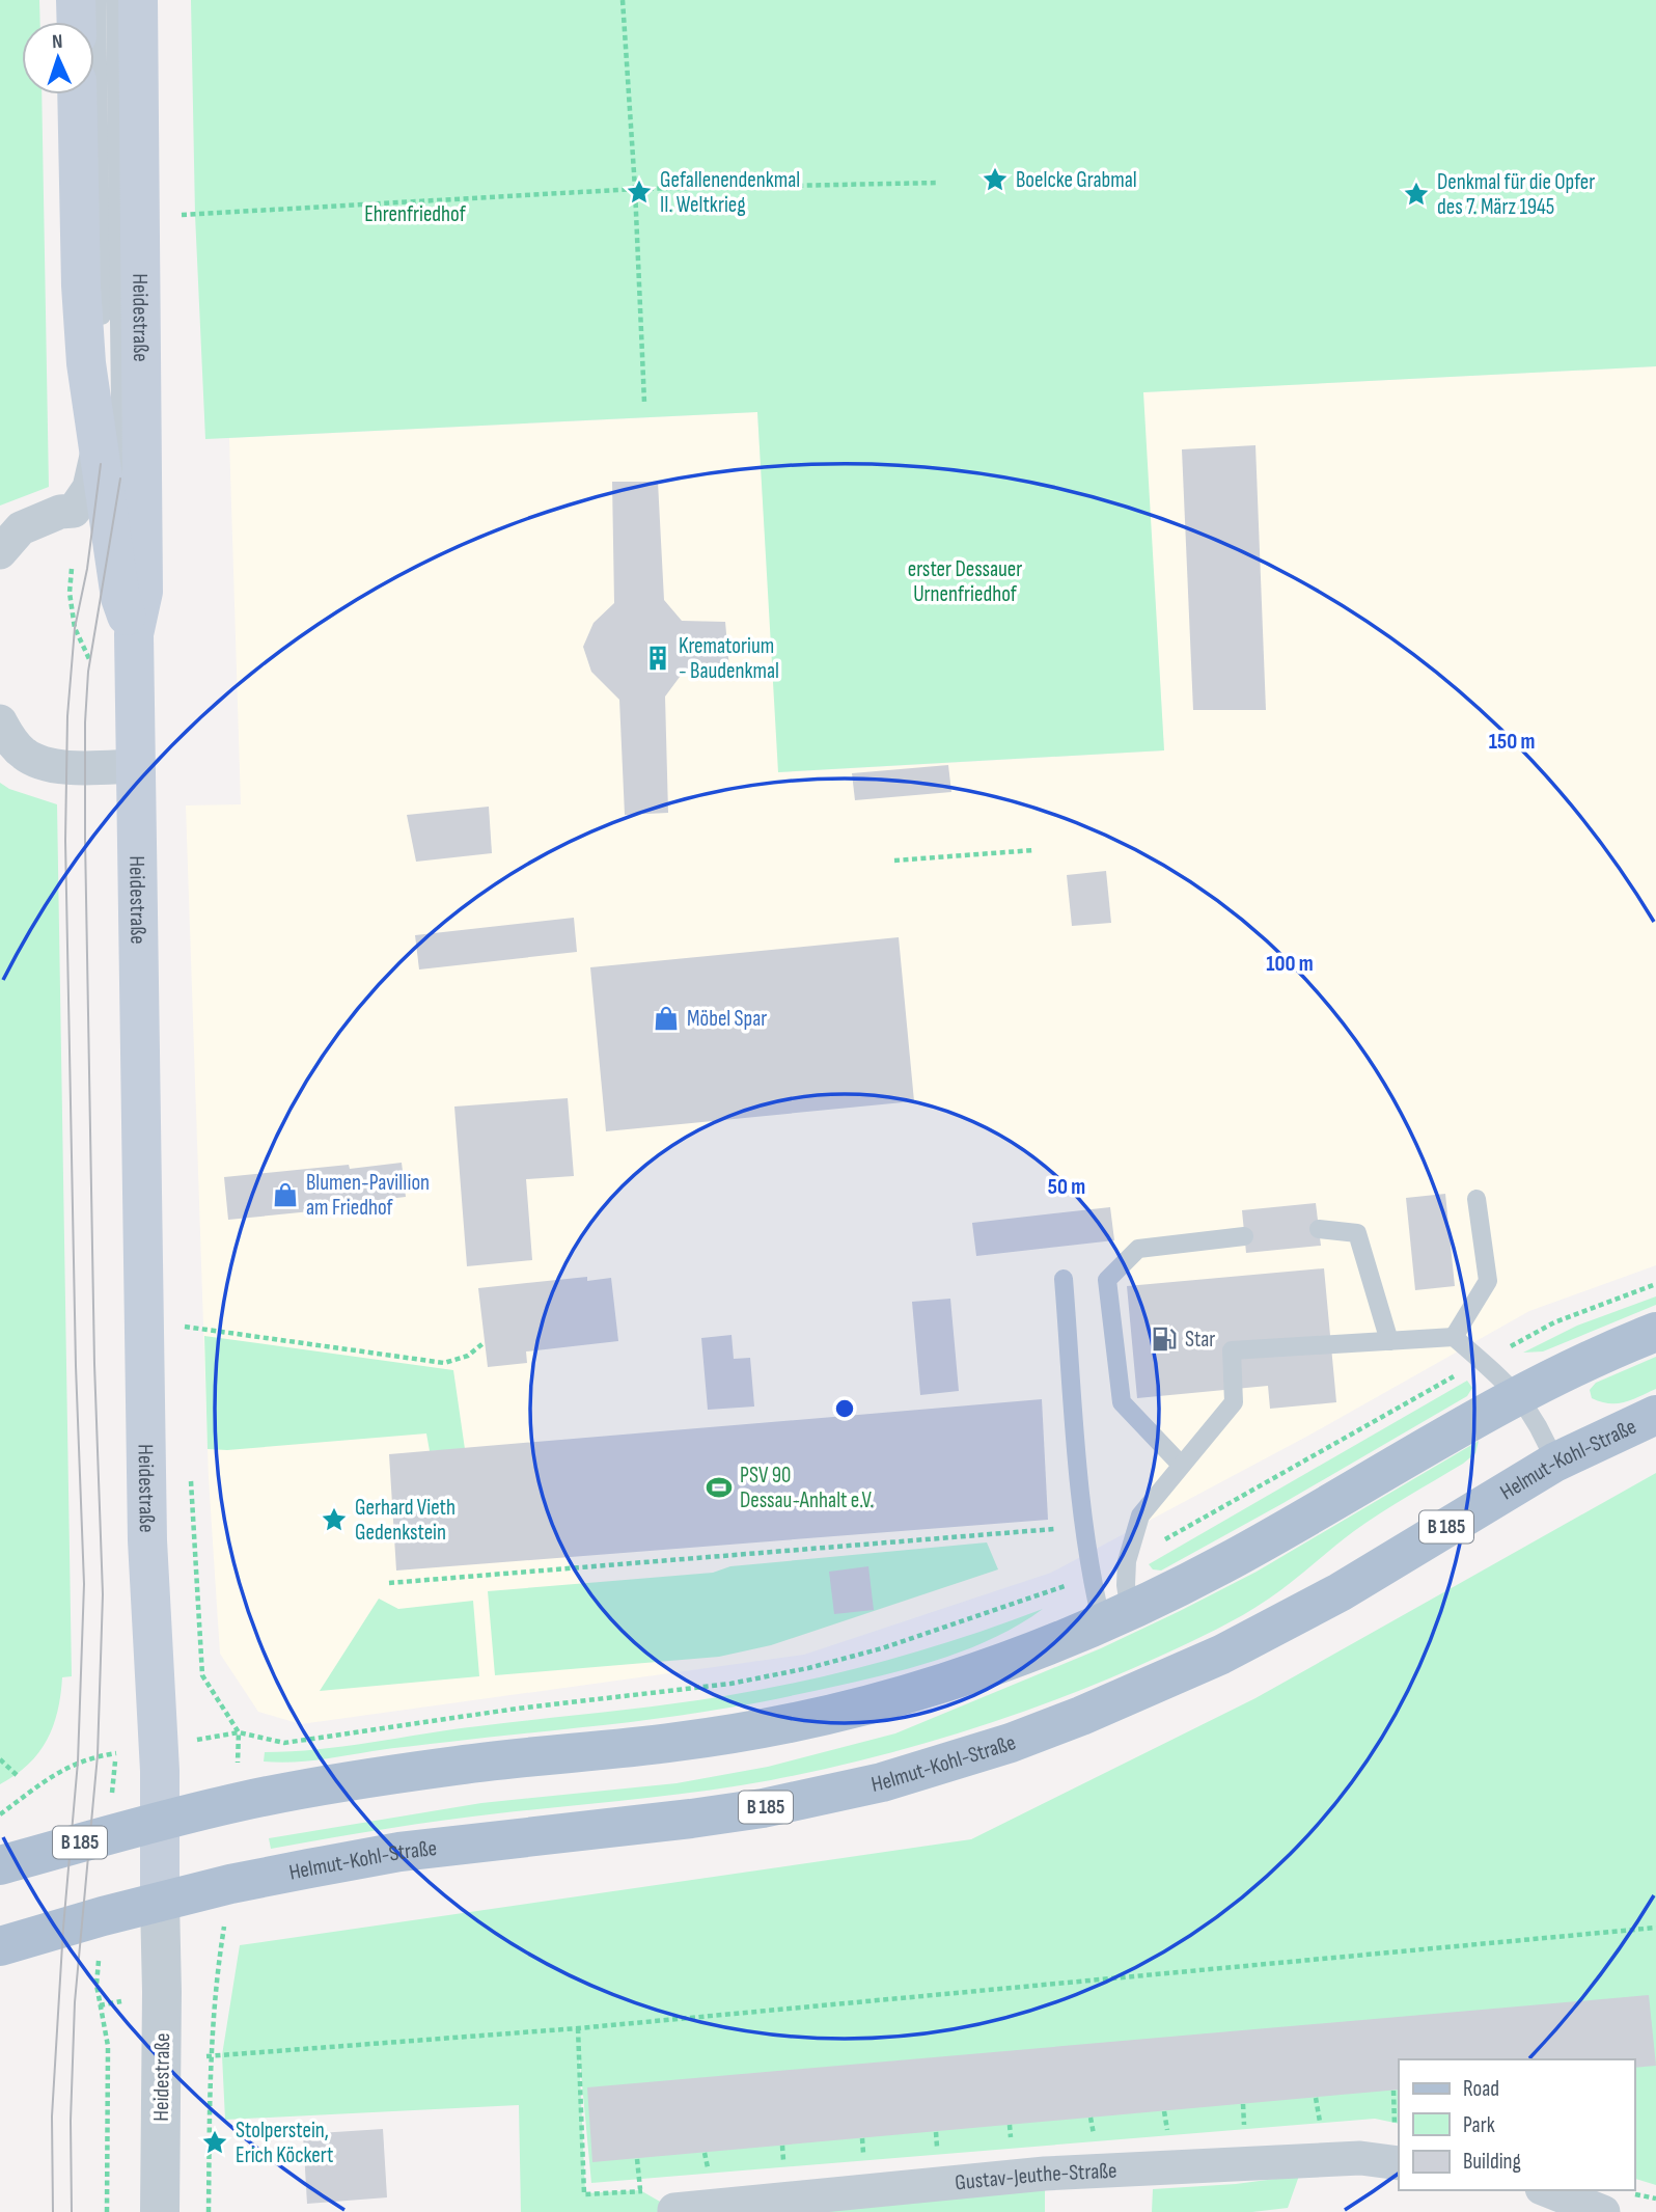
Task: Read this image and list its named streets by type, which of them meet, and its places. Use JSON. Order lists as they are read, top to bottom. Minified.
{"streets":{"main road":["Heidestraße","Helmut-Kohl-Straße","B 185"],"street":["Gustav-Jeuthe-Straße"]},"crossings":[["Heidestraße","Helmut-Kohl-Straße"],["Heidestraße","B 185"],["Helmut-Kohl-Straße","B 185"]],"parks":["Ehrenfriedhof","erster Dessauer Urnenfriedhof"],"places":{"place":["Boelcke Grabmal","Gefallenendenkmal II. Weltkrieg","Denkmal für die Opfer des 7. März 1945","Gerhard Vieth Gedenkstein","Stolperstein, Erich Köckert"],"building":["Krematorium - Baudenkmal"],"shop":["Möbel Spar","Blumen-Pavillion am Friedhof"],"fuel station":["Star"],"sports":["PSV 90 Dessau-Anhalt e.V."]},"legend":["Road","Park","Building"],"north":"top","rings":["150 m","100 m","50 m"]}
